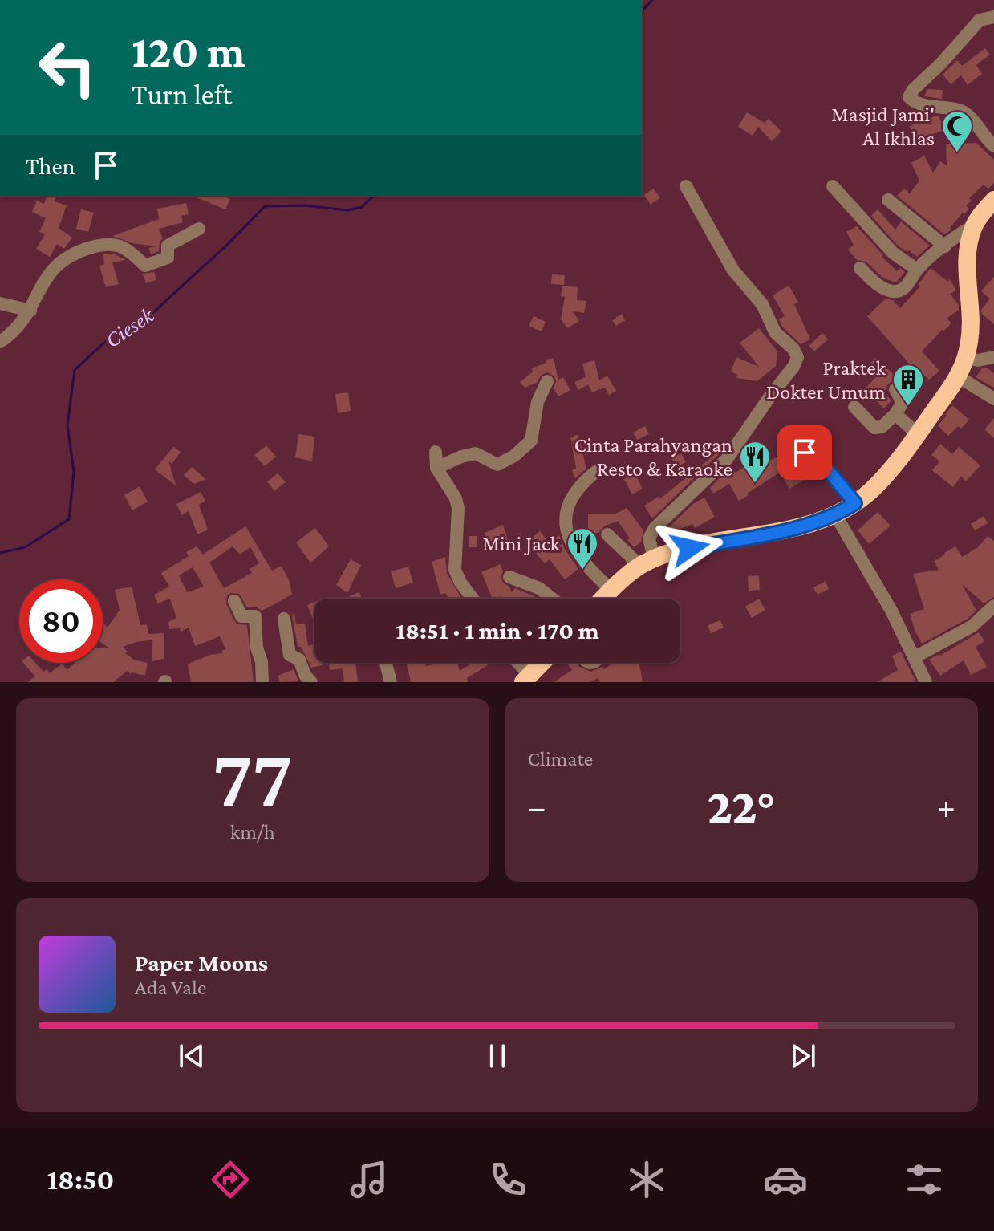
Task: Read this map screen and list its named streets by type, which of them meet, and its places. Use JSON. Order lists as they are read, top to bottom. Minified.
{"water":["Ciesek"],"places":{"mosque":["Masjid Jami' Al Ikhlas"],"building":["Praktek Dokter Umum"],"restaurant":["Cinta Parahyangan Resto & Karaoke","Mini Jack"]},"page":{"turn":["120 m","Turn left"],"then":"Then","limit":"80","trip":"18:51 · 1 min · 170 m","tile":[["77","km/h"],"Climate"],"heat":["−","22°","+"],"song":["Paper Moons","Ada Vale"],"tabs":"18:50"}}
